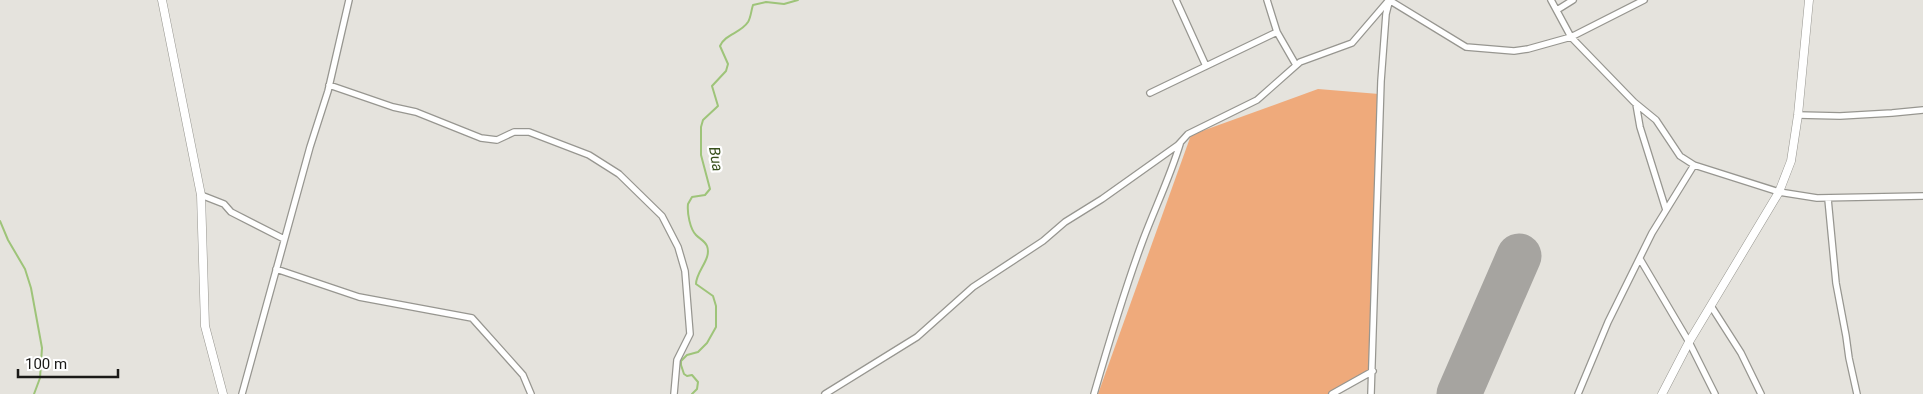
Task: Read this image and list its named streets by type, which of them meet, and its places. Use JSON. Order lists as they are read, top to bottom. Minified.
{"water":["Bua"],"scale_bar":"100 m"}
